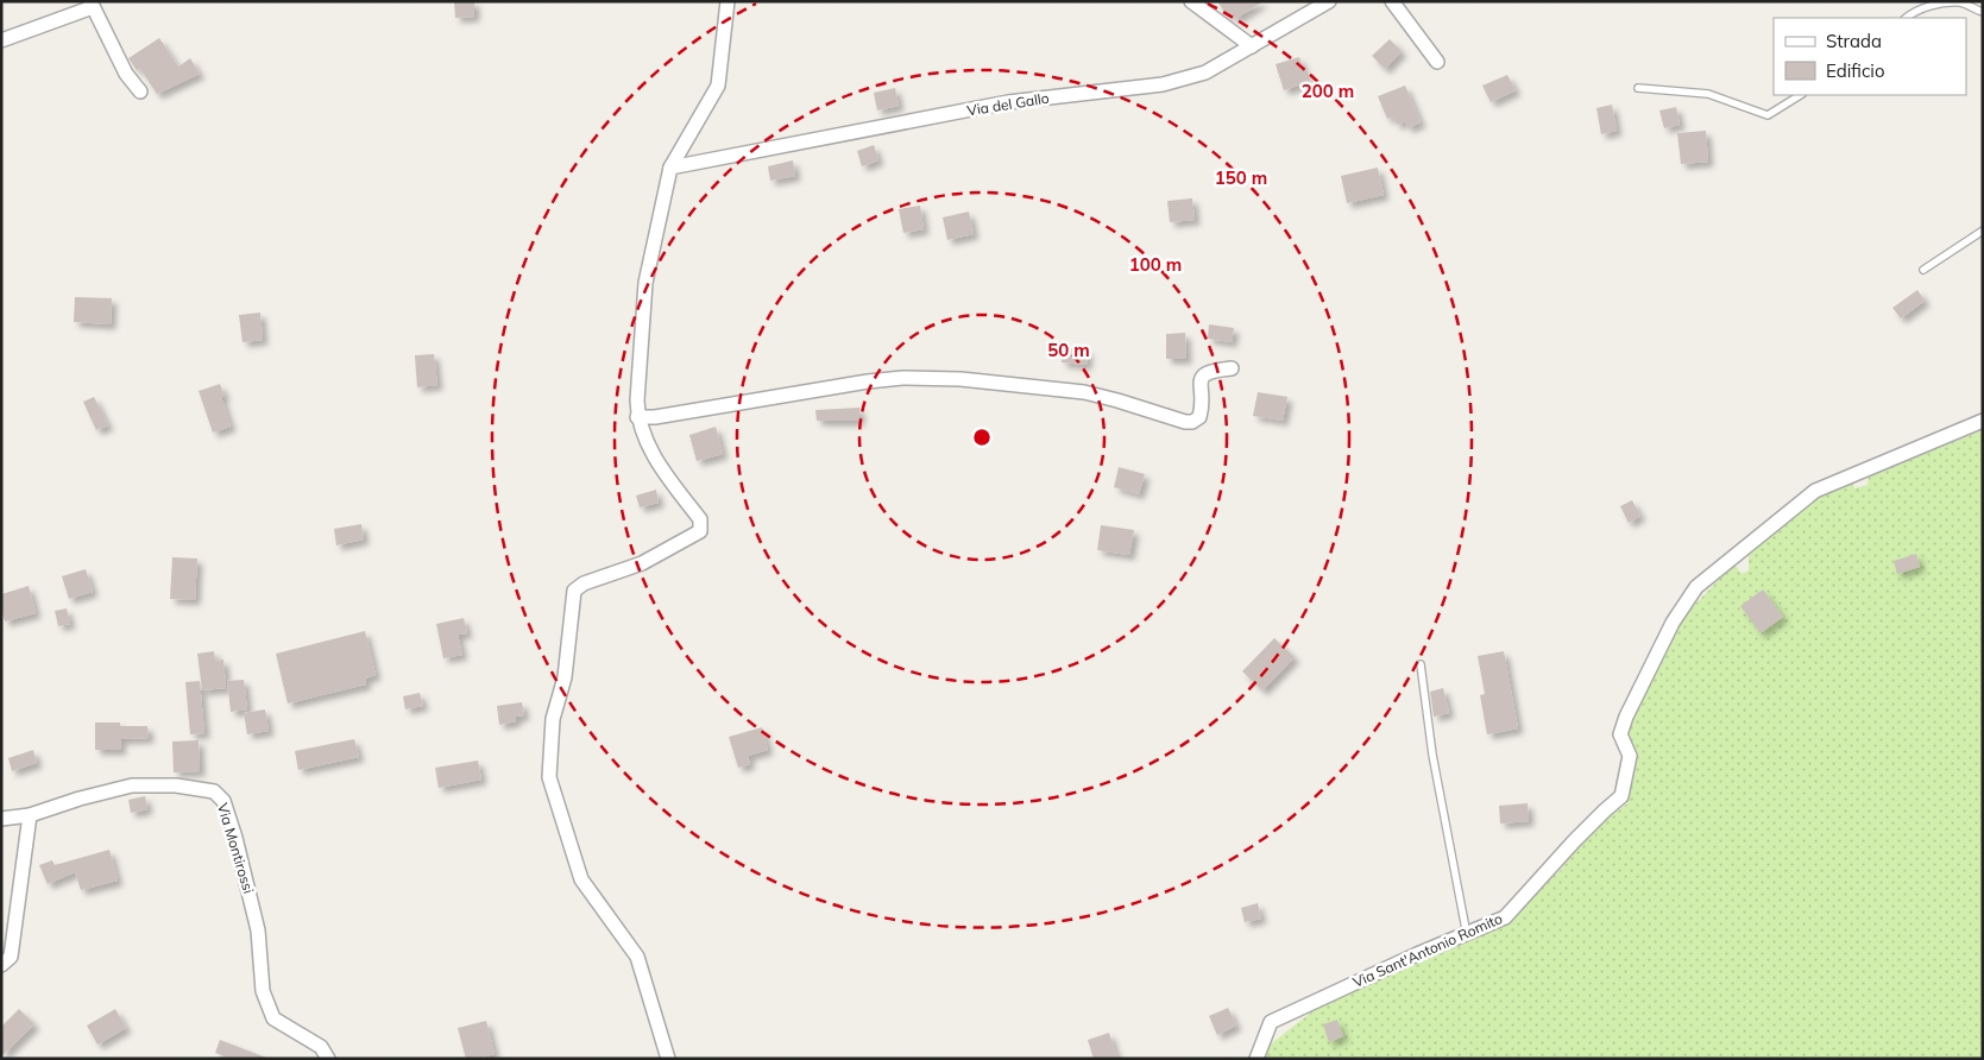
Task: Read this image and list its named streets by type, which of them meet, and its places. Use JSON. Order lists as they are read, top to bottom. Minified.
{"streets":{"street":["Via del Gallo","Via Montirossi","Via Sant'Antonio Romito"]},"legend":["Strada","Edificio"],"rings":["200 m","150 m","100 m","50 m"]}
